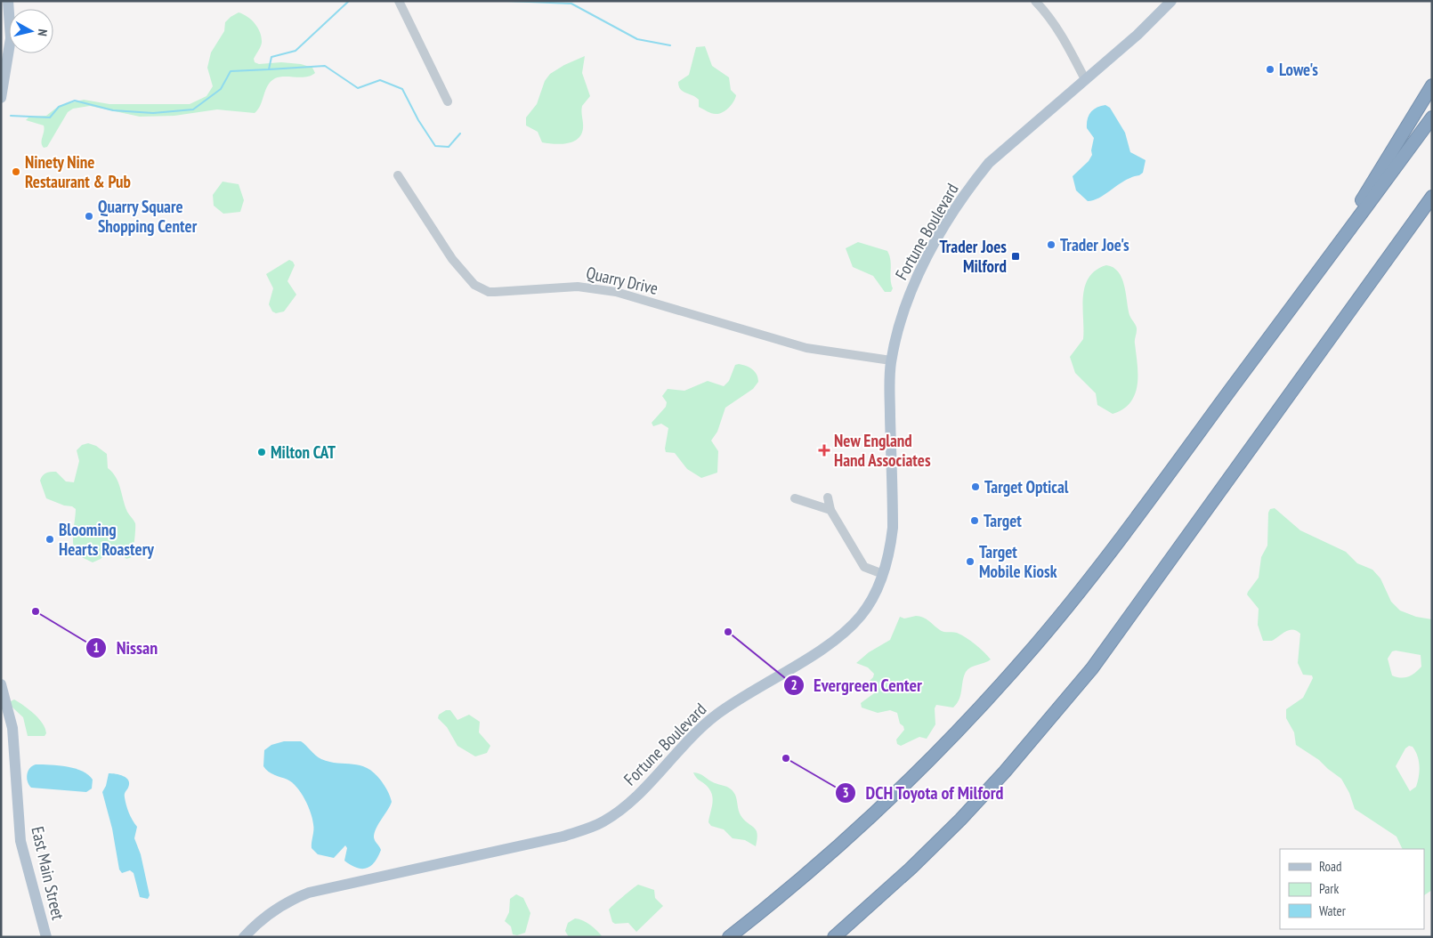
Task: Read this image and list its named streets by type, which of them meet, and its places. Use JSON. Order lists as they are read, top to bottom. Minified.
{"streets":{"main road":["Fortune Boulevard","East Main Street"],"street":["Quarry Drive"]},"crossings":[["Fortune Boulevard","Quarry Drive"]],"places":{"other":["Lowe's","Ninety Nine Restaurant & Pub","Quarry Square Shopping Center","Trader Joe's","Milton CAT","Target Optical","Target","Blooming Hearts Roastery","Target Mobile Kiosk","Nissan","Evergreen Center","DCH Toyota of Milford"],"transit":["Trader Joes Milford"],"health":["New England Hand Associates"]},"legend":["Road","Park","Water"],"north":"right"}
